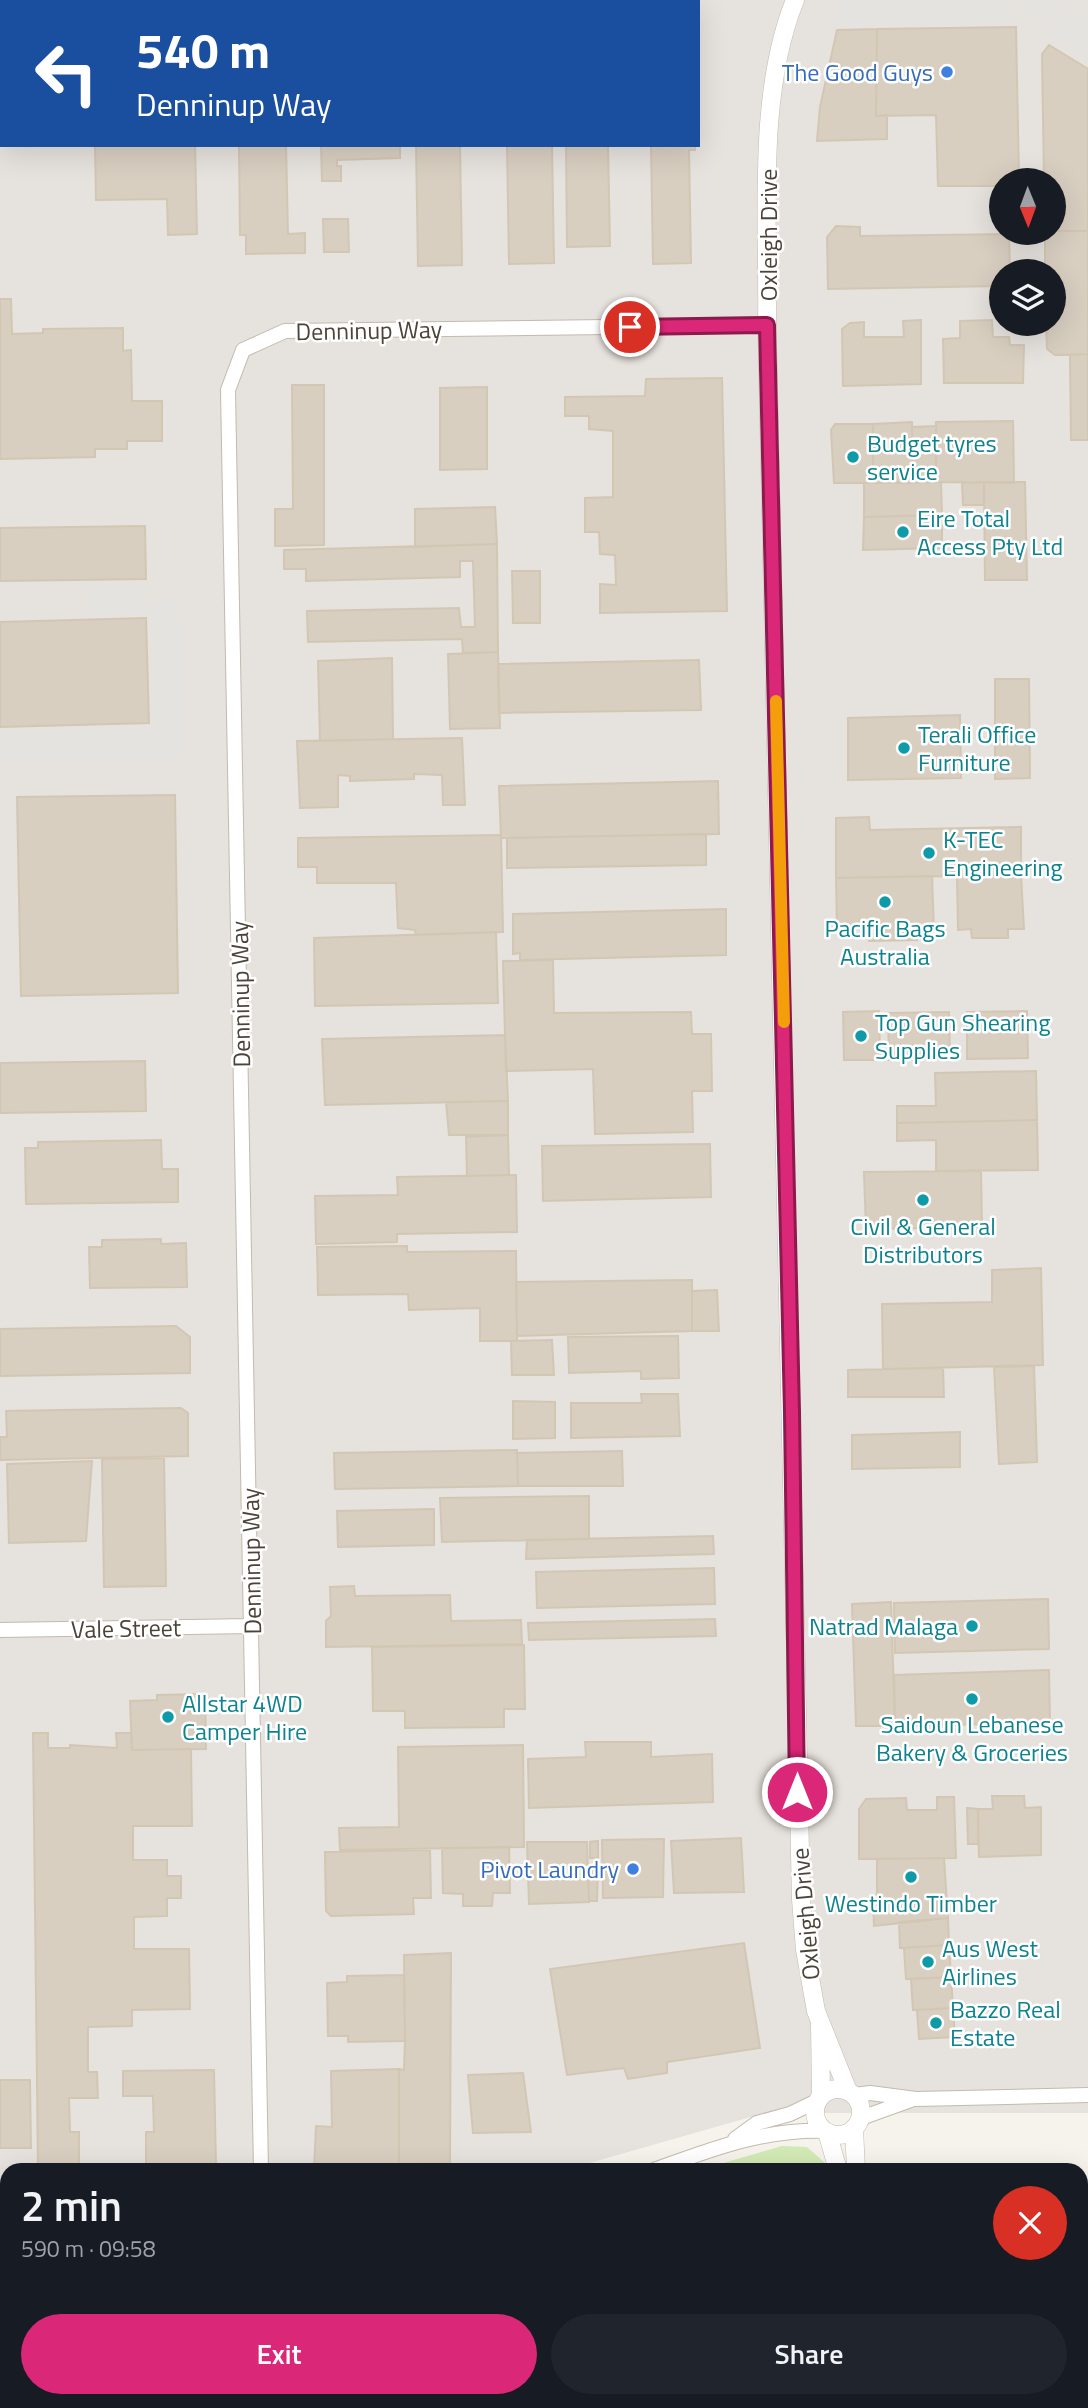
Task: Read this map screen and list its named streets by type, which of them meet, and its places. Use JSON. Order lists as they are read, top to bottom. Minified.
{"streets":{"street":["Oxleigh Drive","Denninup Way","Vale Street"]},"crossings":[["Oxleigh Drive","Denninup Way"],["Denninup Way","Vale Street"]],"places":["The Good Guys","Budget tyres service","Eire Total Access Pty Ltd","Terali Office Furniture","K-TEC Engineering","Pacific Bags Australia","Top Gun Shearing Supplies","Civil & General Distributors","Natrad Malaga","Saidoun Lebanese Bakery & Groceries","Allstar 4WD Camper Hire","Pivot Laundry","Westindo Timber","Aus West Airlines","Bazzo Real Estate"],"north":"bottom","page":{"turn":["540 m","Denninup Way"],"heading":["2 min","590 m · 09:58"],"buttons":["Exit","Share"]}}
